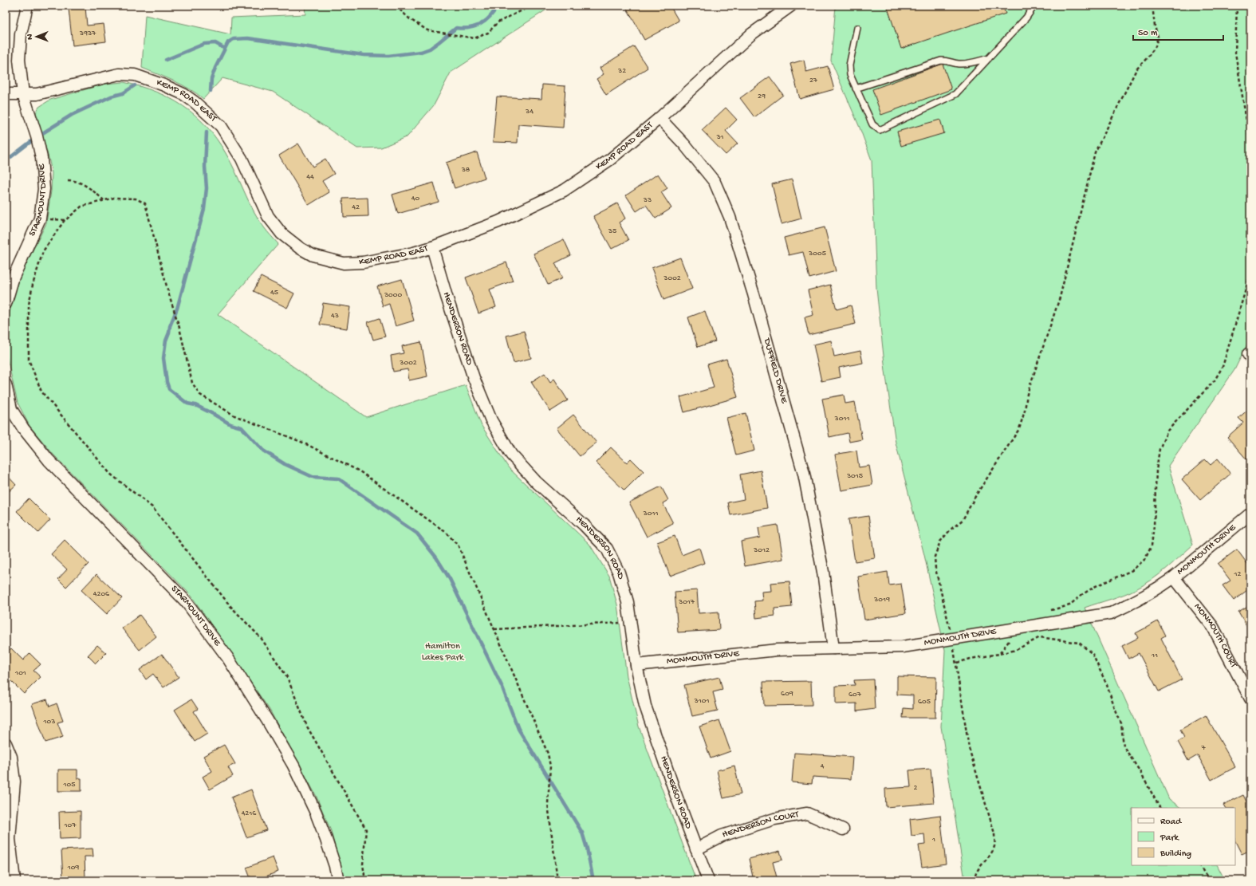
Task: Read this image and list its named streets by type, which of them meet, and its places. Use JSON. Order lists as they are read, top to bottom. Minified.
{"streets":{"street":["KEMP ROAD EAST","STARMOUNT DRIVE","HENDERSON ROAD","DUFFIELD DRIVE","MONMOUTH DRIVE","MONMOUTH COURT","HENDERSON COURT"]},"crossings":[["KEMP ROAD EAST","STARMOUNT DRIVE"],["KEMP ROAD EAST","HENDERSON ROAD"],["KEMP ROAD EAST","DUFFIELD DRIVE"],["HENDERSON ROAD","MONMOUTH DRIVE"],["HENDERSON ROAD","HENDERSON COURT"],["DUFFIELD DRIVE","MONMOUTH DRIVE"],["MONMOUTH DRIVE","MONMOUTH COURT"]],"parks":["Hamilton Lakes Park"],"house_numbers":["3937","32","27","29","34","31","38","44","40","33","42","35","3005","3002","45","3000","43","3002","3011","3015","3011","3012","12","4206","3019","3017","11","101","609","607","3101","605","103","7","4","105","2","4216","107","1","109"],"legend":["Road","Park","Building"],"scale_bar":"50 m","north":"left"}
